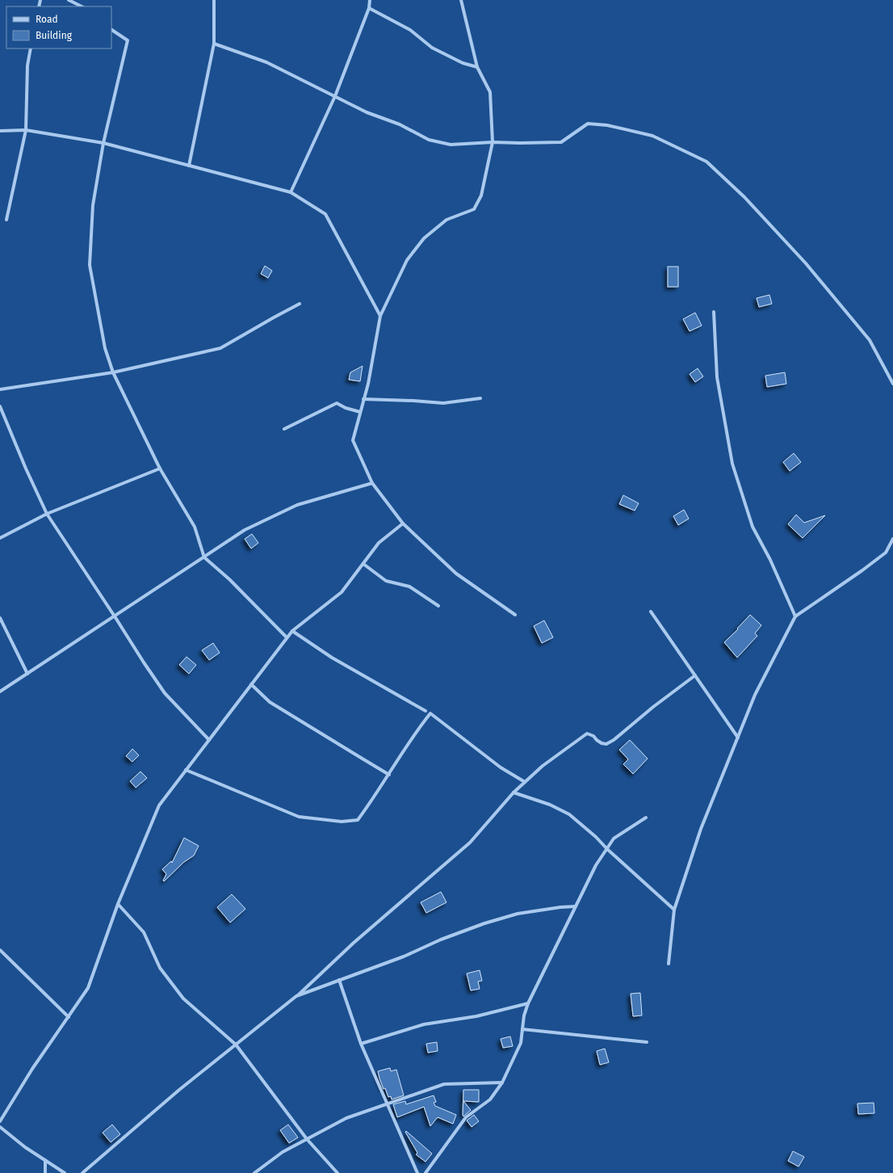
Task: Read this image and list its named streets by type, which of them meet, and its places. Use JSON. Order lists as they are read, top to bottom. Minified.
{"legend":["Road","Building"]}
